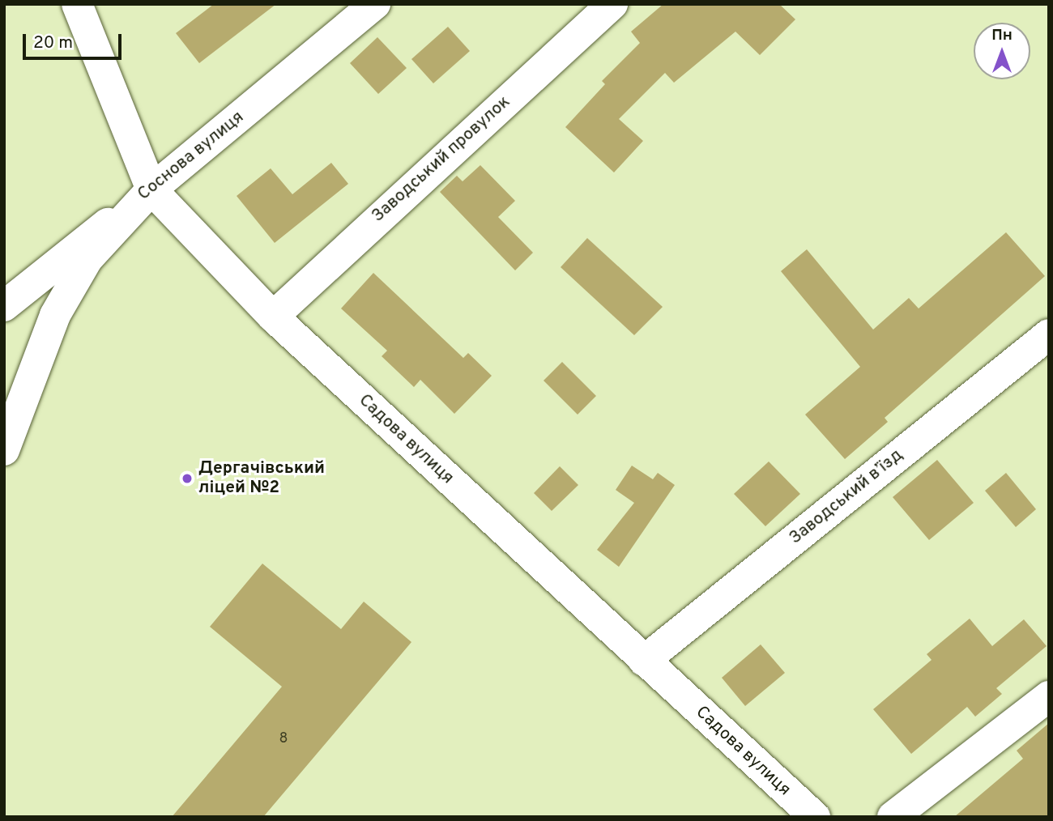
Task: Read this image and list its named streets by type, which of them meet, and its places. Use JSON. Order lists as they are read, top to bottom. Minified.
{"streets":{"street":["Соснова вулиця","Заводський провулок","Садова вулиця","Заводський в’їзд"]},"crossings":[["Соснова вулиця","Садова вулиця"],["Заводський провулок","Садова вулиця"],["Садова вулиця","Заводський в’їзд"]],"places":["Дергачівський ліцей №2"],"house_numbers":["8"],"scale_bar":"20 m","north":"top"}
